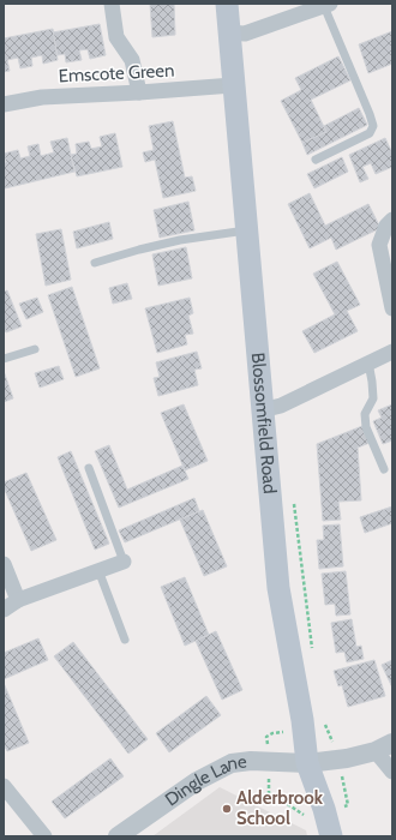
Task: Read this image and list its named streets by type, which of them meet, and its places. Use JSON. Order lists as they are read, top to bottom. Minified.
{"streets":{"main road":["Blossomfield Road"],"street":["Emscote Green","Dingle Lane"]},"crossings":[["Emscote Green","Blossomfield Road"],["Blossomfield Road","Dingle Lane"]],"places":["Alderbrook School"]}
